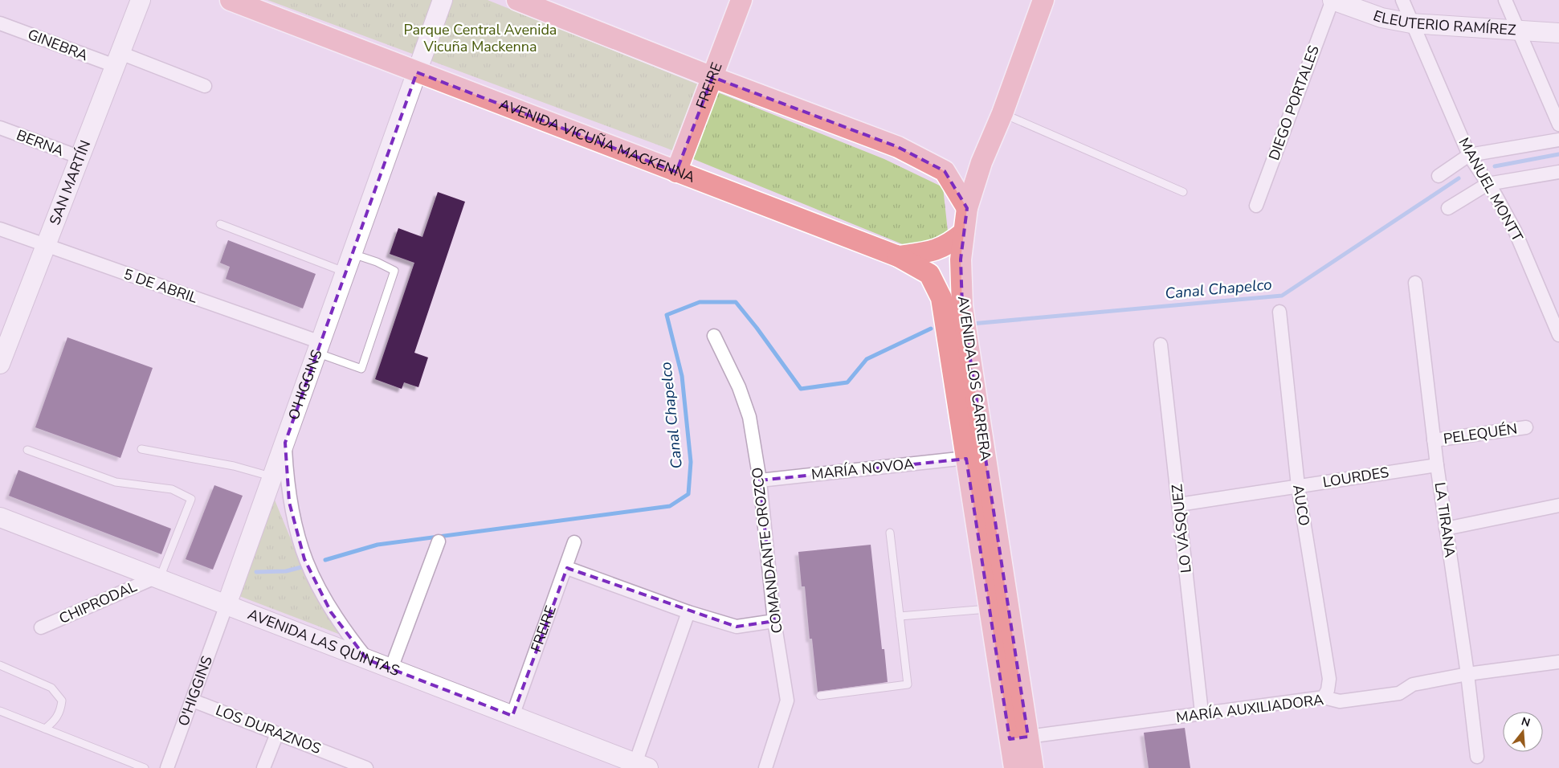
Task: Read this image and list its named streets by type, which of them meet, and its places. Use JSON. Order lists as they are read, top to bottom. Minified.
{"streets":{"main road":["FREIRE","AVENIDA VICUÑA MACKENNA","AVENIDA LOS CARRERA"],"street":["ELEUTERIO RAMÍREZ","GINEBRA","DIEGO PORTALES","BERNA","SAN MARTÍN","MANUEL MONTT","5 DE ABRIL","O'HIGGINS","PELEQUÉN","MARÍA NOVOA","LOURDES","AUCO","LA TIRANA","LO VÁSQUEZ","COMANDANTE OROZCO","CHIPRODAL","AVENIDA LAS QUINTAS","MARÍA AUXILIADORA","LOS DURAZNOS"]},"crossings":[["ELEUTERIO RAMÍREZ","DIEGO PORTALES"],["ELEUTERIO RAMÍREZ","MANUEL MONTT"],["GINEBRA","SAN MARTÍN"],["FREIRE","AVENIDA VICUÑA MACKENNA"],["FREIRE","AVENIDA LAS QUINTAS"],["AVENIDA VICUÑA MACKENNA","AVENIDA LOS CARRERA"],["AVENIDA VICUÑA MACKENNA","O'HIGGINS"],["BERNA","SAN MARTÍN"],["SAN MARTÍN","5 DE ABRIL"],["5 DE ABRIL","O'HIGGINS"],["AVENIDA LOS CARRERA","MARÍA NOVOA"],["AVENIDA LOS CARRERA","MARÍA AUXILIADORA"],["O'HIGGINS","AVENIDA LAS QUINTAS"],["O'HIGGINS","LOS DURAZNOS"],["PELEQUÉN","LA TIRANA"],["MARÍA NOVOA","COMANDANTE OROZCO"],["LOURDES","AUCO"],["LOURDES","LA TIRANA"],["LOURDES","LO VÁSQUEZ"],["AUCO","MARÍA AUXILIADORA"],["LA TIRANA","MARÍA AUXILIADORA"],["LO VÁSQUEZ","MARÍA AUXILIADORA"],["CHIPRODAL","AVENIDA LAS QUINTAS"]],"water":["Canal Chapelco"],"parks":["Parque Central Avenida Vicuña Mackenna"],"north":"top"}
